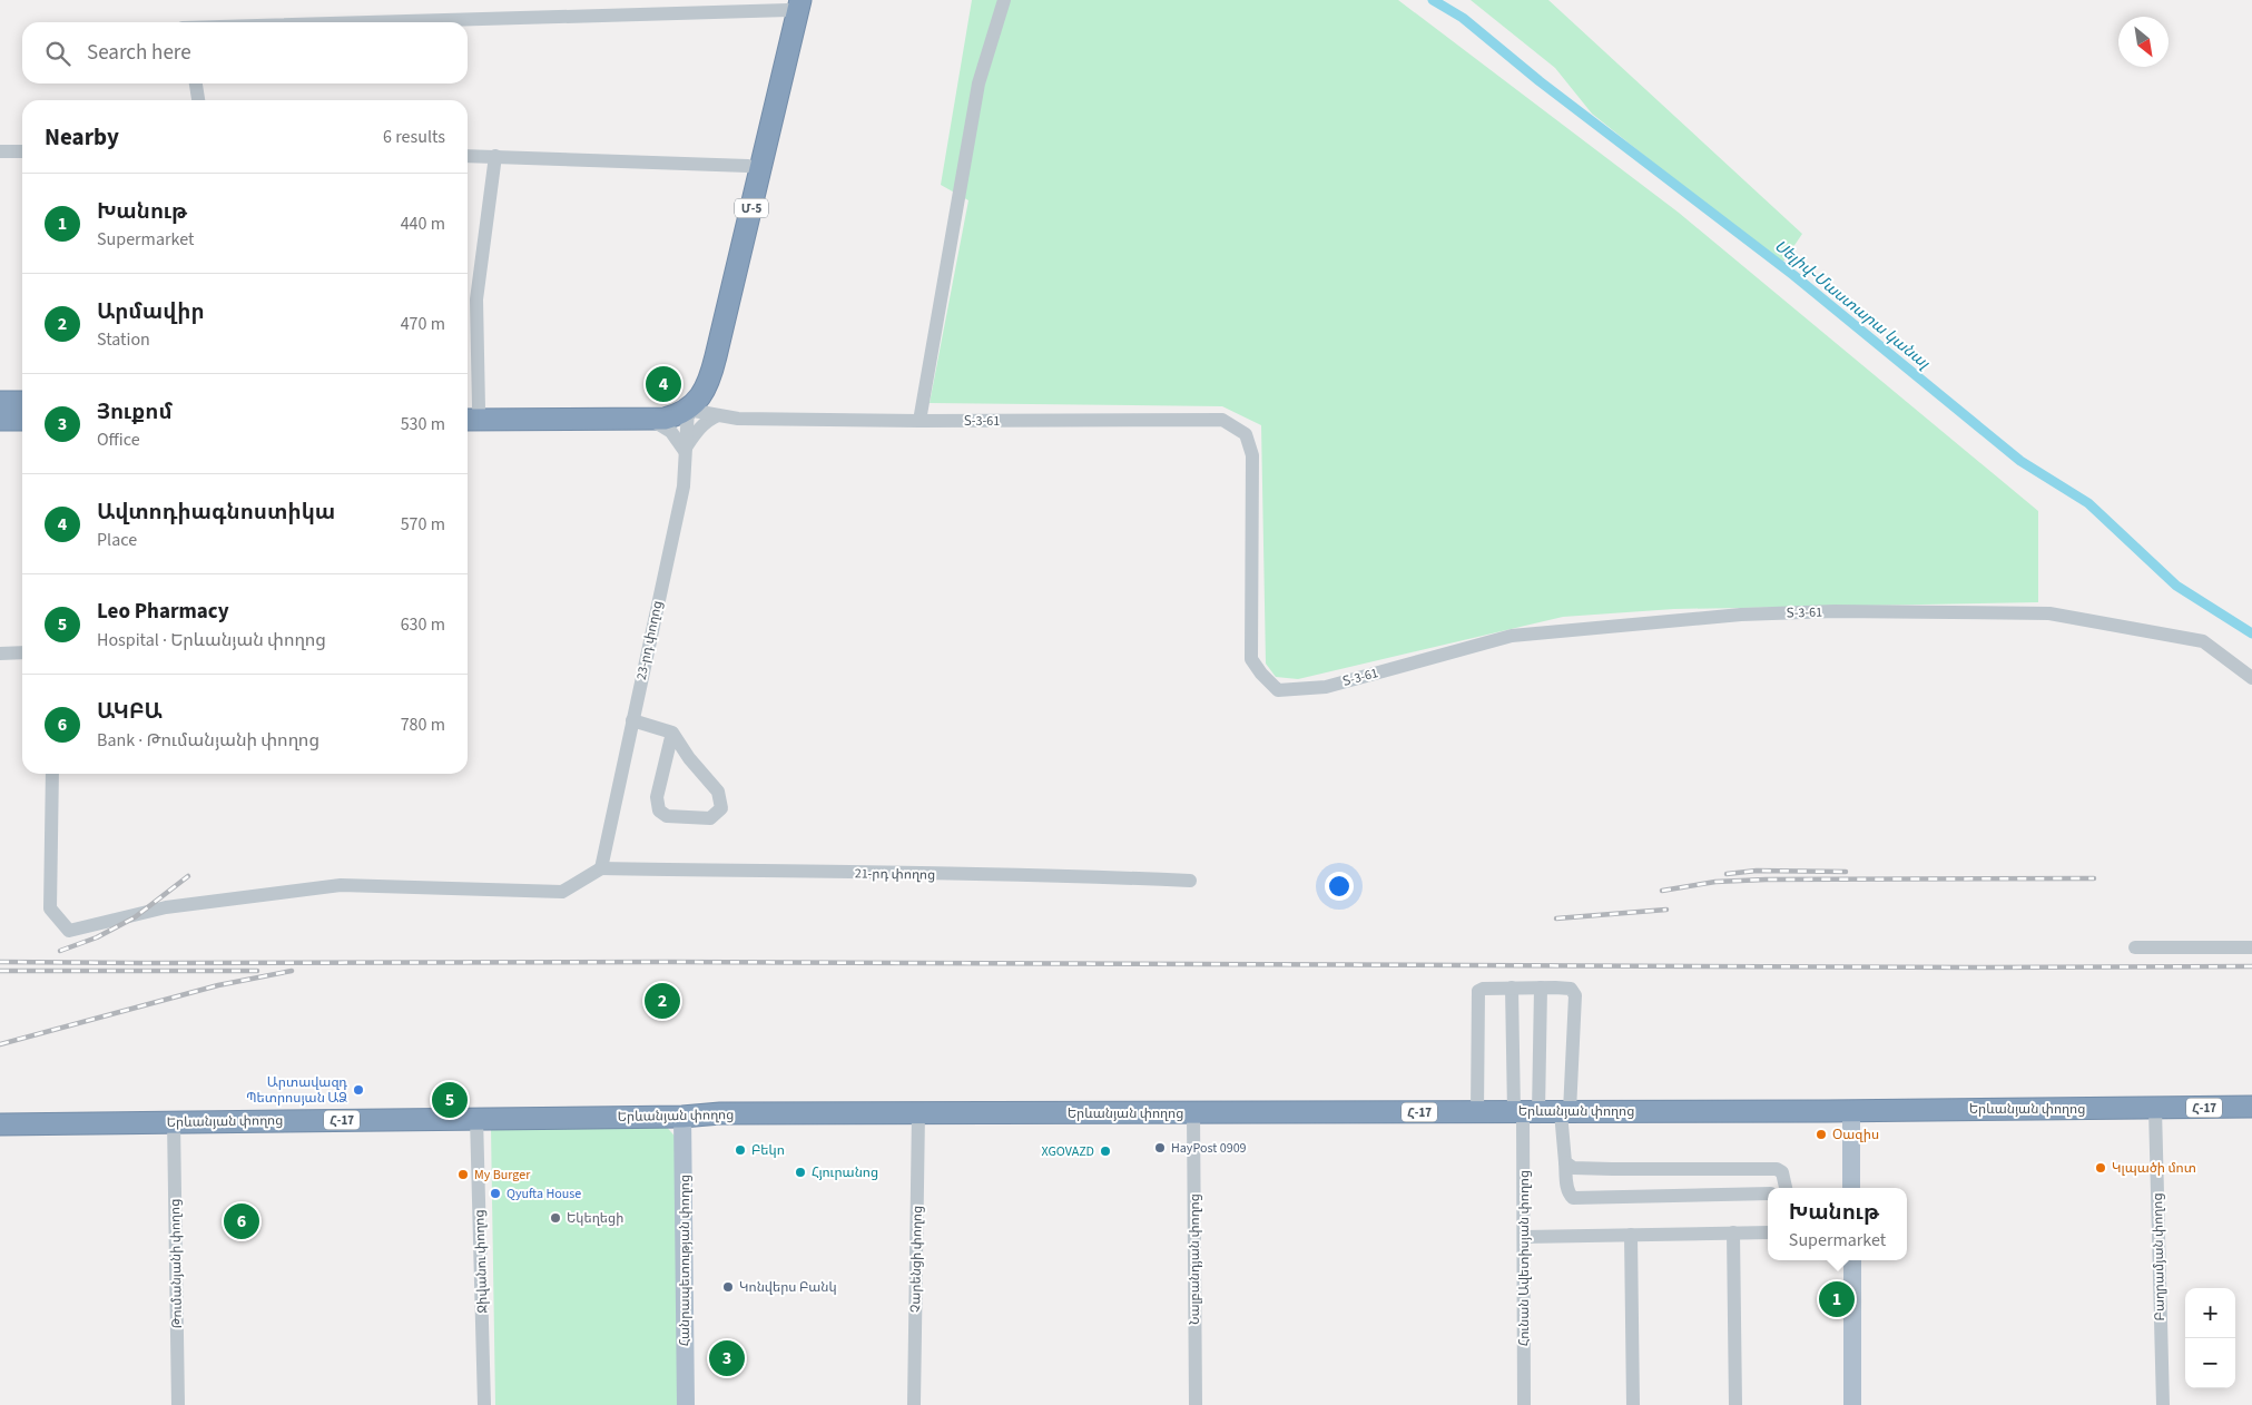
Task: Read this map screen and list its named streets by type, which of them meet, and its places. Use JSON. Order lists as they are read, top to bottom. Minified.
{"streets":{"highway":["Մ-5","Հ-17","Երևանյան փողոց"],"main road":["Հանրապետության փողոց"],"street":["Տ-3-61","23-րդ փողոց","21-րդ փողոց","Բաղրամյան փողոց","Հունան Ավետիսյան փողոց","Չարենցի փողոց","Նալբանդյան փողոց","Ջիվանու փողոց","Թումանյանի փողոց"]},"crossings":[["Մ-5","Տ-3-61"],["Մ-5","23-րդ փողոց"],["Տ-3-61","23-րդ փողոց"],["23-րդ փողոց","21-րդ փողոց"],["Երևանյան փողոց","Բաղրամյան փողոց"],["Երևանյան փողոց","Հունան Ավետիսյան փողոց"],["Երևանյան փողոց","Չարենցի փողոց"],["Երևանյան փողոց","Նալբանդյան փողոց"],["Երևանյան փողոց","Հանրապետության փողոց"],["Երևանյան փողոց","Ջիվանու փողոց"],["Երևանյան փողոց","Թումանյանի փողոց"]],"water":["Սելիվ֊Մաստարա կանալ"],"places":["Արտավազդ Պետրոսյան ԱՁ","Օազիս","HayPost 0909","Բեկո","XGOVAZD","Կլպածի մոտ","Հյուրանոց","My Burger","Qyufta House","Եկեղեցի","Կոնվերս Բանկ"],"north":"bottom right","page":{"search":"Search here","heading":["Nearby","6 results"],"list":[{"mark":"1","name":"Խանութ","note":"Supermarket","value":"440 m"},{"mark":"2","name":"Արմավիր","note":"Station","value":"470 m"},{"mark":"3","name":"Յուքոմ","note":"Office","value":"530 m"},{"mark":"4","name":"Ավտոդիագնոստիկա","note":"Place","value":"570 m"},{"mark":"5","name":"Leo Pharmacy","note":"Hospital · Երևանյան փողոց","value":"630 m"},{"mark":"6","name":"ԱԿԲԱ","note":"Bank · Թումանյանի փողոց","value":"780 m"}],"pins":["4","2","5","6","1","3"],"popup":["Խանութ","Supermarket"],"map_buttons":["+","−"]}}
